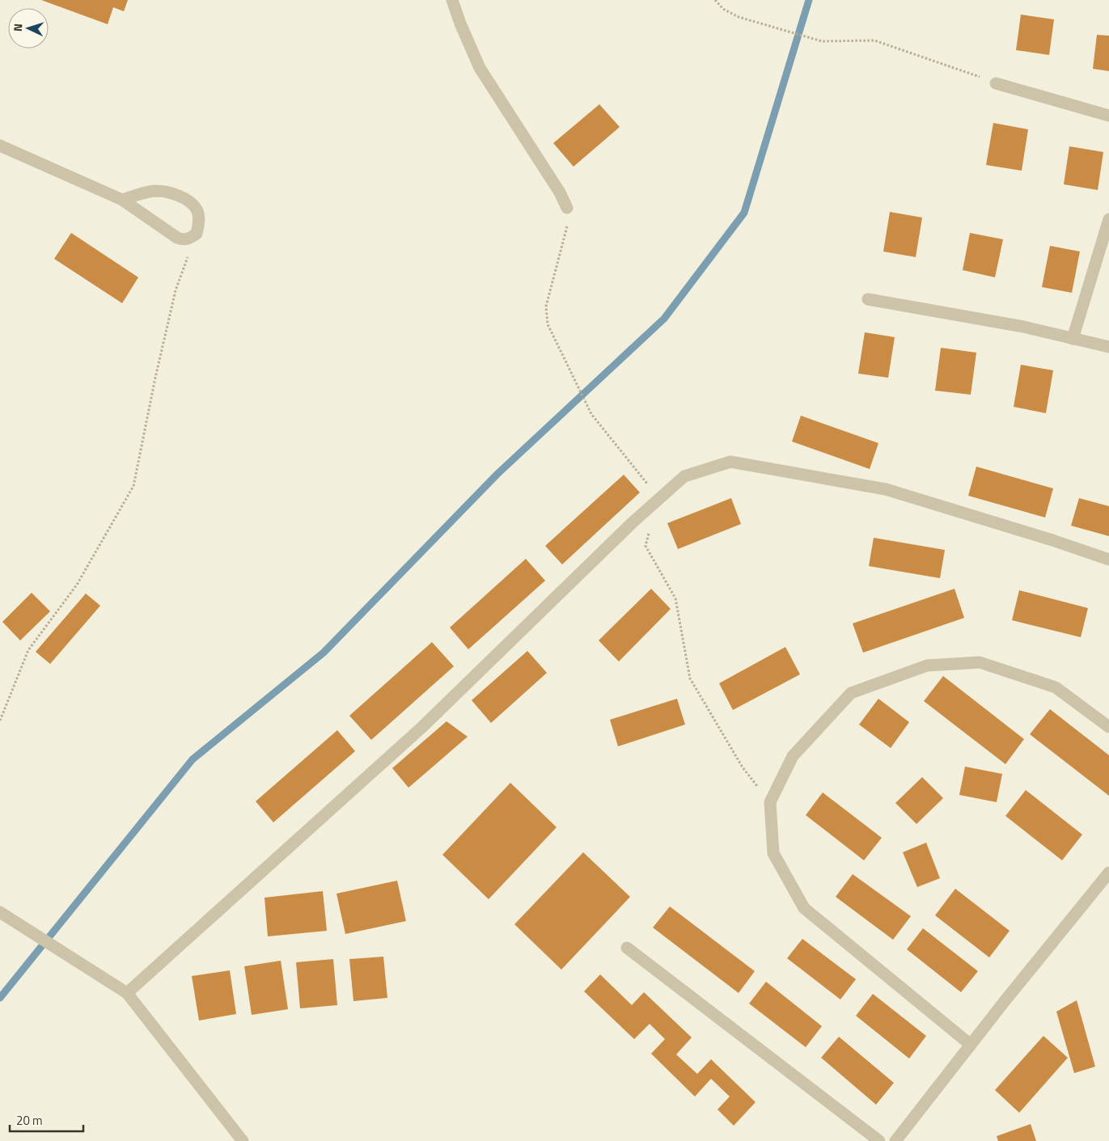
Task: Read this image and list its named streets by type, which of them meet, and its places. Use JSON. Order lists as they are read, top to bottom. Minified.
{"scale_bar":"20 m","north":"left"}
